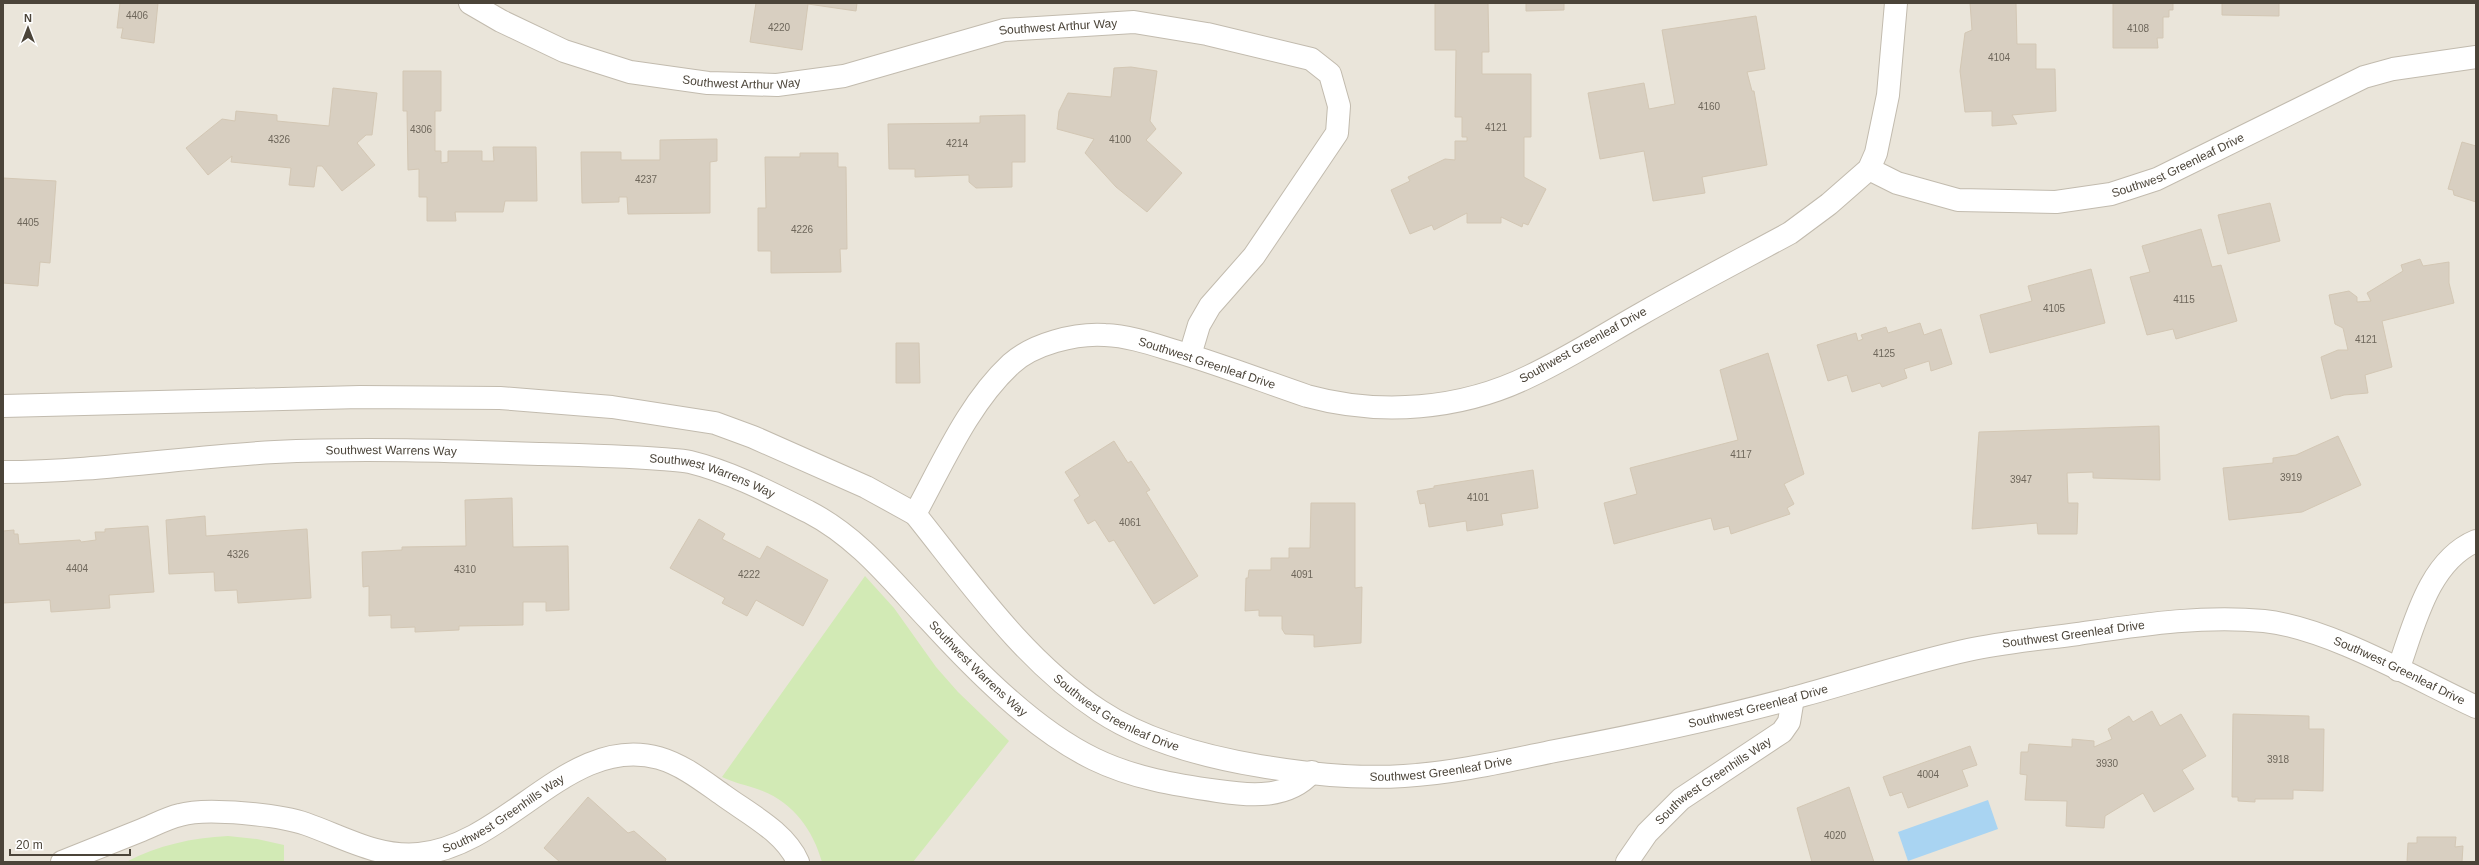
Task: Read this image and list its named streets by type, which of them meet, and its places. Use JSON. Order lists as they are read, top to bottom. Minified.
{"streets":{"street":["Southwest Arthur Way","Southwest Greenleaf Drive","Southwest Warrens Way","Southwest Greenhills Way"]},"crossings":[["Southwest Arthur Way","Southwest Greenleaf Drive"],["Southwest Greenleaf Drive","Southwest Warrens Way"],["Southwest Greenleaf Drive","Southwest Greenhills Way"]],"house_numbers":["4406","4220","4108","4104","4160","4121","4306","4326","4100","4214","4237","4405","4226","4115","4105","4121","4125","4117","3919","3947","4101","4061","4326","4404","4310","4222","4091","3918","3930","4004","4020"],"scale_bar":"20 m","north":"top"}
